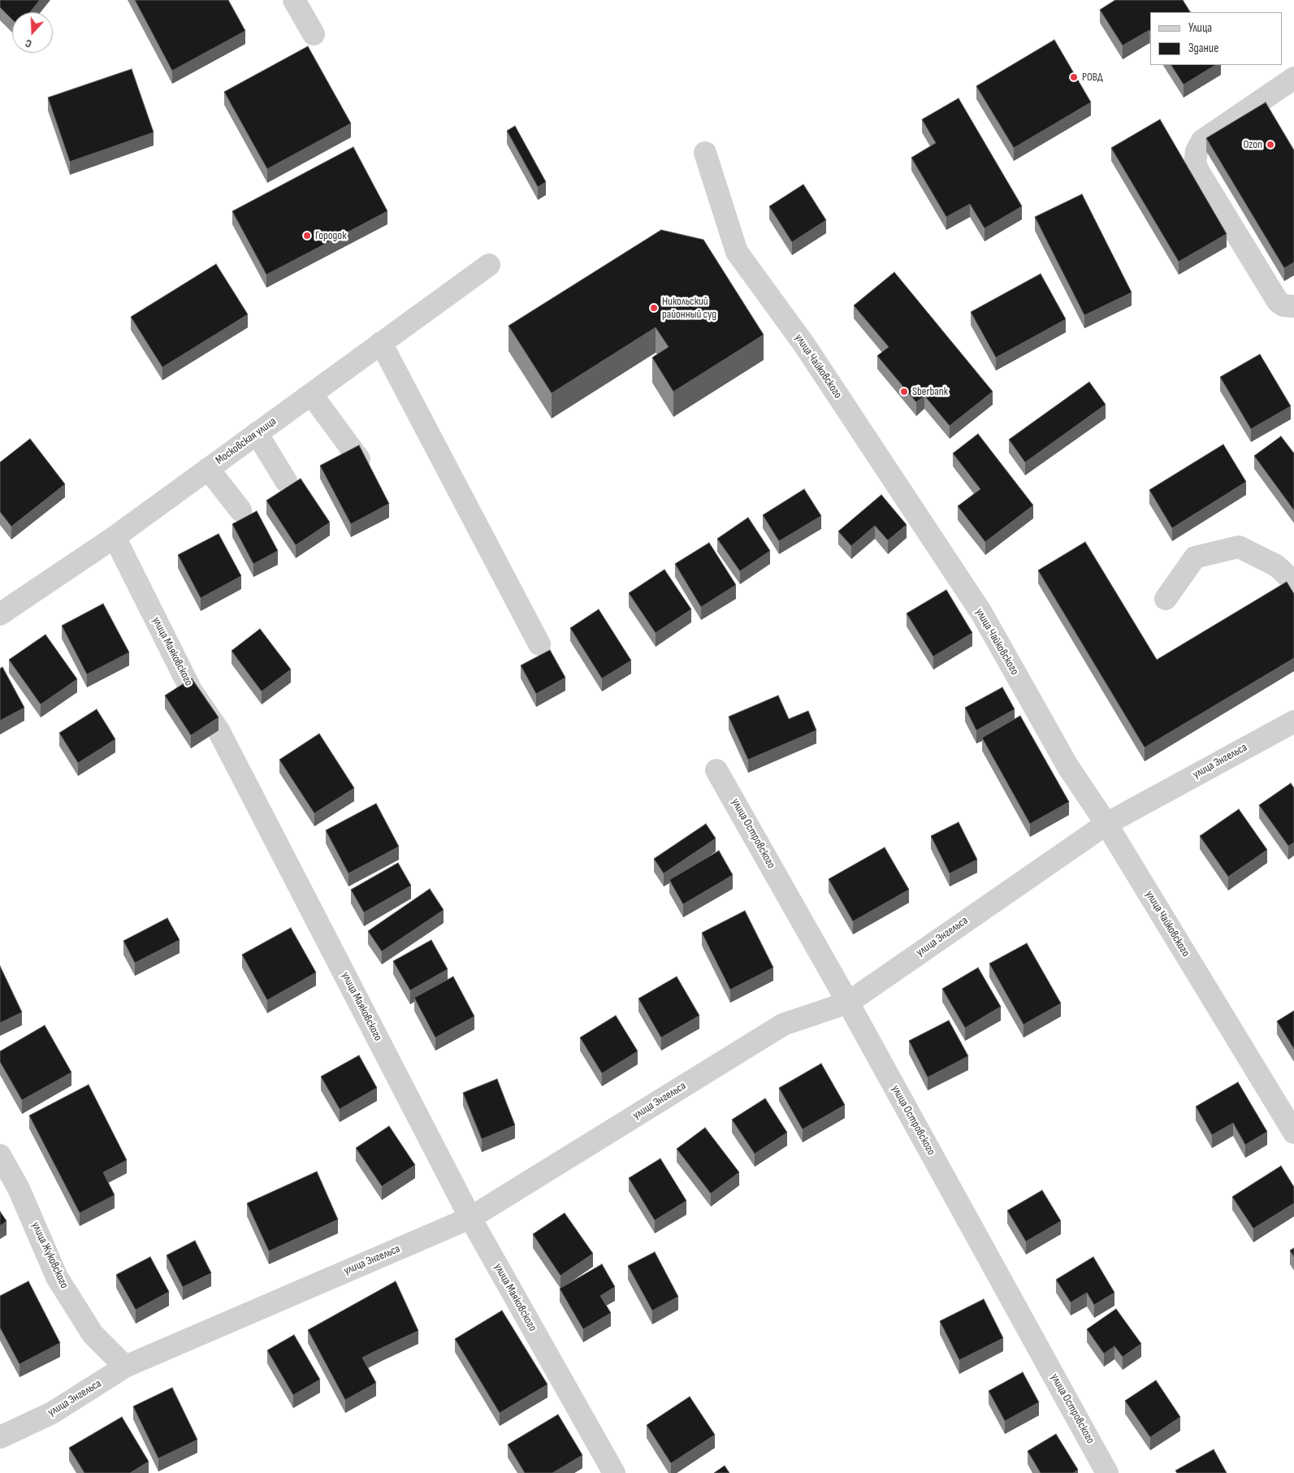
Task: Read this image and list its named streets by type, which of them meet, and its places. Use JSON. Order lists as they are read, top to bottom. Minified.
{"streets":{"street":["улица Чайковского","Московская улица","улица Маяковского","улица Энгельса","улица Островского","улица Жуковского"]},"crossings":[["улица Чайковского","улица Энгельса"],["Московская улица","улица Маяковского"],["улица Маяковского","улица Энгельса"],["улица Энгельса","улица Островского"],["улица Энгельса","улица Жуковского"]],"places":["РОВД","Ozon","Городок","Никольский районный суд","Sberbank"],"legend":["Улица","Здание"],"north":"bottom"}
